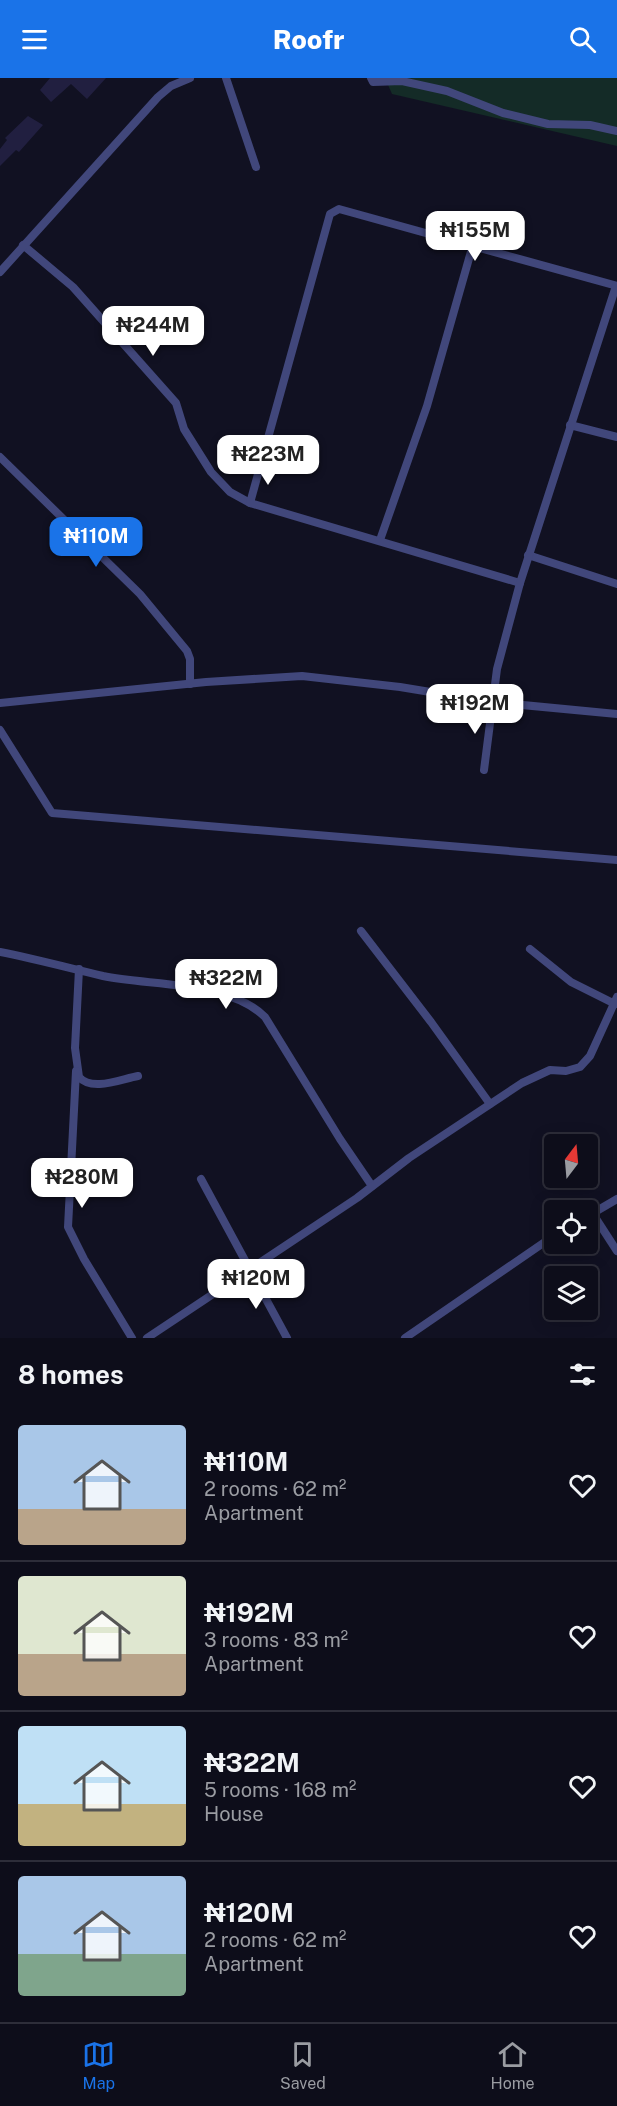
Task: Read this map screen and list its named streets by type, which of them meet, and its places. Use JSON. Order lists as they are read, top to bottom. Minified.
{"north":"top","page":{"header":"Roofr","price":["₦155M","₦244M","₦223M","₦110M","₦192M","₦322M","₦280M","₦120M"],"heading":"8 homes","list":[{"name":"₦110M","note":"2 rooms · 62 m² · Apartment"},{"name":"₦192M","note":"3 rooms · 83 m² · Apartment"},{"name":"₦322M","note":"5 rooms · 168 m² · House"},{"name":"₦120M","note":"2 rooms · 62 m² · Apartment"}],"tabs":["Map","Saved","Home"]}}
